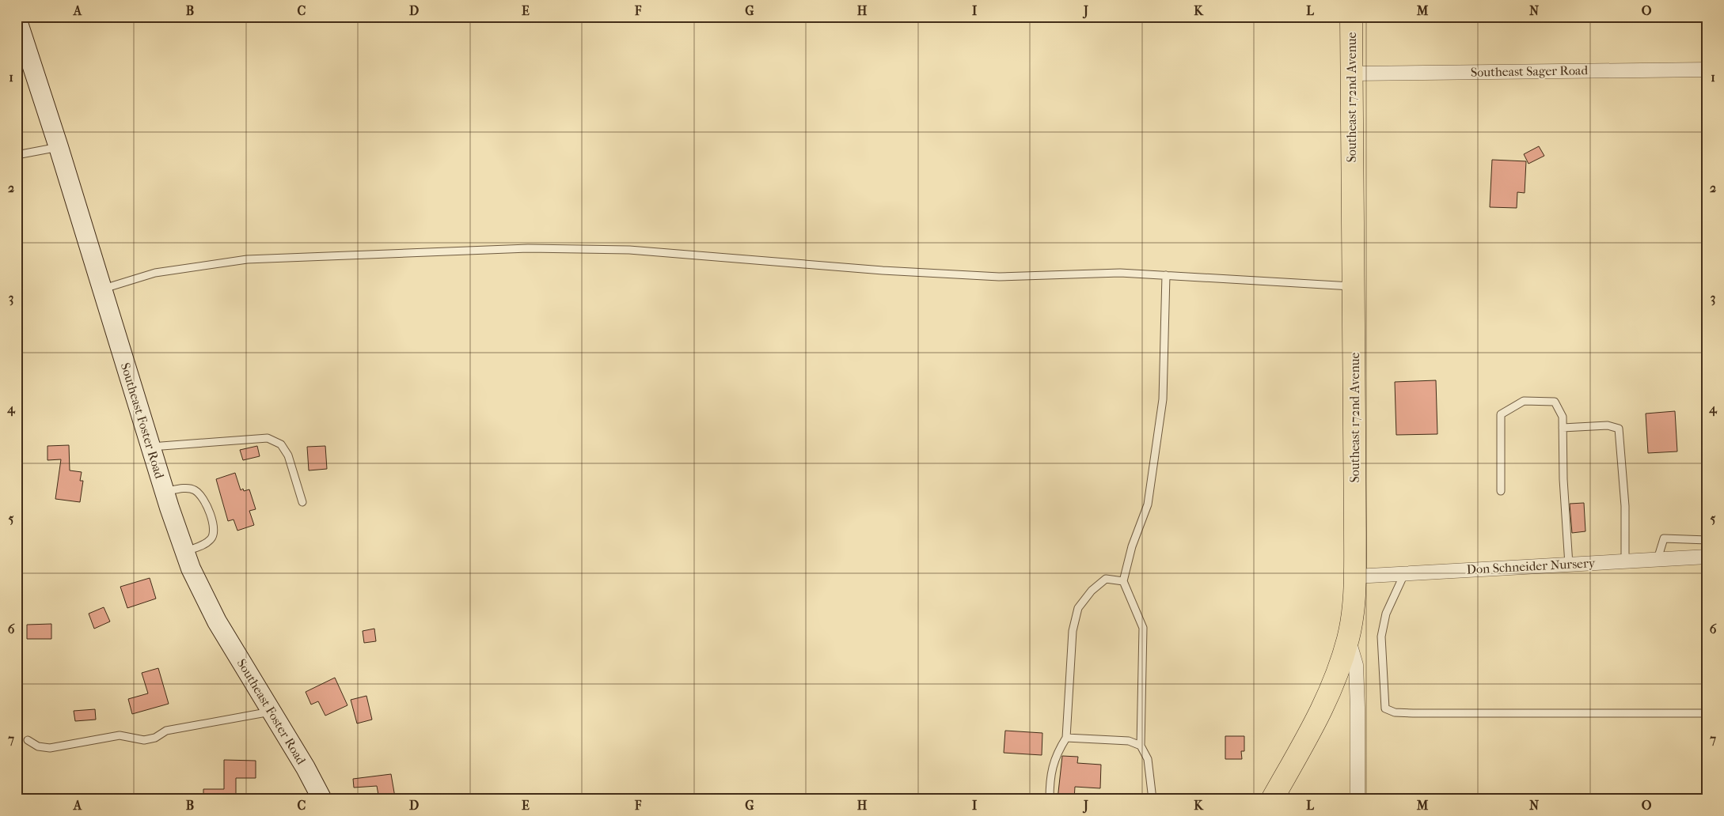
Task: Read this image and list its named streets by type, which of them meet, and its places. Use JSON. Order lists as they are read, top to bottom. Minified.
{"streets":{"main road":["Southeast 172nd Avenue","Southeast Foster Road"],"street":["Southeast Sager Road","Don Schneider Nursery"]},"crossings":[["Southeast Sager Road","Southeast 172nd Avenue"],["Southeast 172nd Avenue","Don Schneider Nursery"]],"grid":{"columns":["A","B","C","D","E","F","G","H","I","J","K","L","M","N","O"],"rows":["1","2","3","4","5","6","7"]}}
